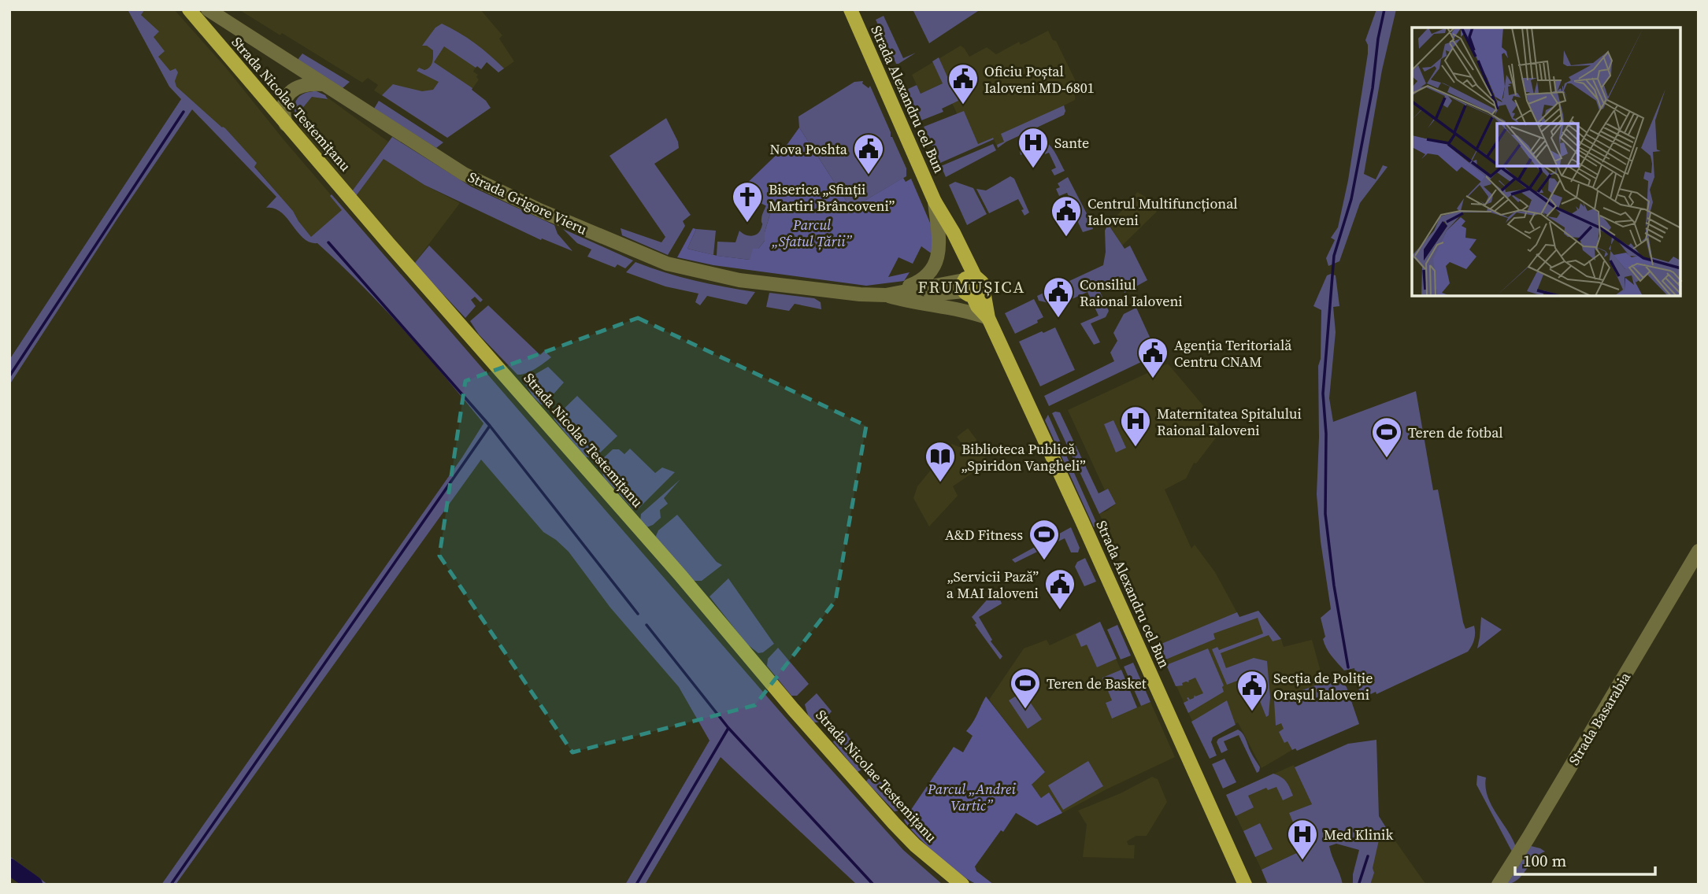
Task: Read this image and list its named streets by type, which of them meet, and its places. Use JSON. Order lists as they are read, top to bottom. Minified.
{"streets":{"main road":["Strada Alexandru cel Bun","Strada Nicolae Testemițanu"],"street":["Strada Grigore Vieru","Strada Basarabia"]},"districts":["FRUMUȘICA"],"parks":["Parcul „Sfatul Țării”","Parcul „Andrei Vartic”"],"places":{"public building":["Oficiu Poștal Ialoveni MD-6801","Nova Poshta","Centrul Multifuncțional Ialoveni","Consiliul Raional Ialoveni","Agenția Teritorială Centru CNAM","„Servicii Pază” a MAI Ialoveni","Secția de Poliție Orașul Ialoveni"],"hospital":["Sante","Maternitatea Spitalului Raional Ialoveni","Med Klinik"],"church":["Biserica „Sfinții Martiri Brâncoveni”"],"sports":["Teren de fotbal","A&D Fitness","Teren de Basket"],"library":["Biblioteca Publică „Spiridon Vangheli”"]},"scale_bar":"100 m"}
